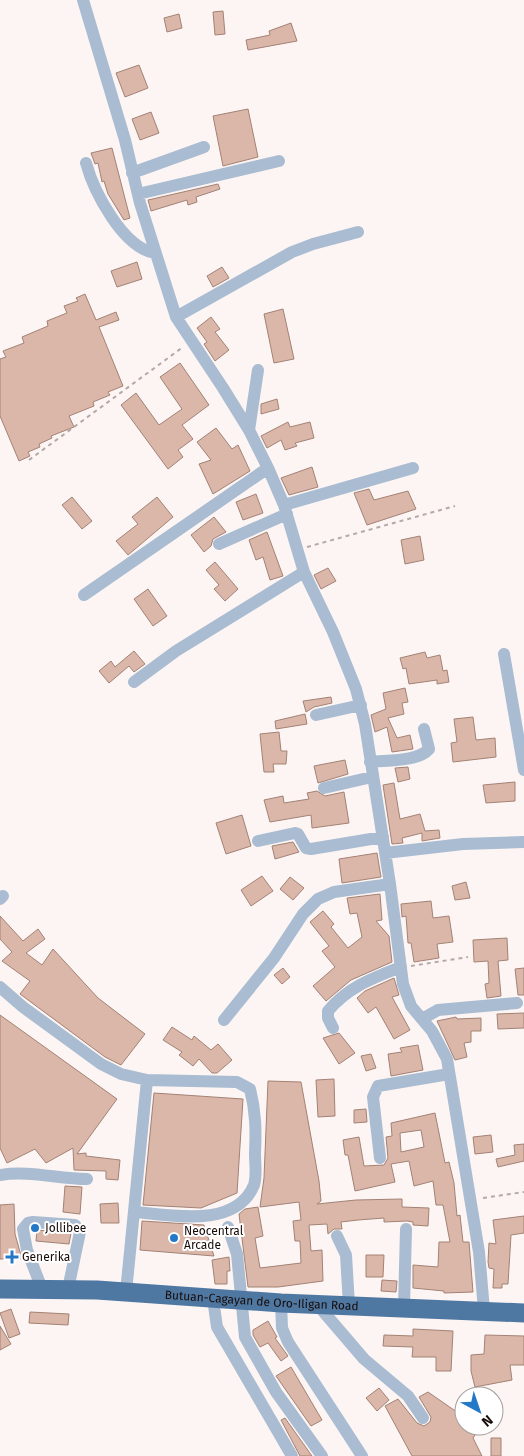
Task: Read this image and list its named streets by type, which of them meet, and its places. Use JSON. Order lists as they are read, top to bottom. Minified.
{"streets":{"highway":["Butuan-Cagayan de Oro-Iligan Road"]},"places":{"other":["Jollibee","Neocentral Arcade"],"health":["Generika"]},"north":"bottom right"}
